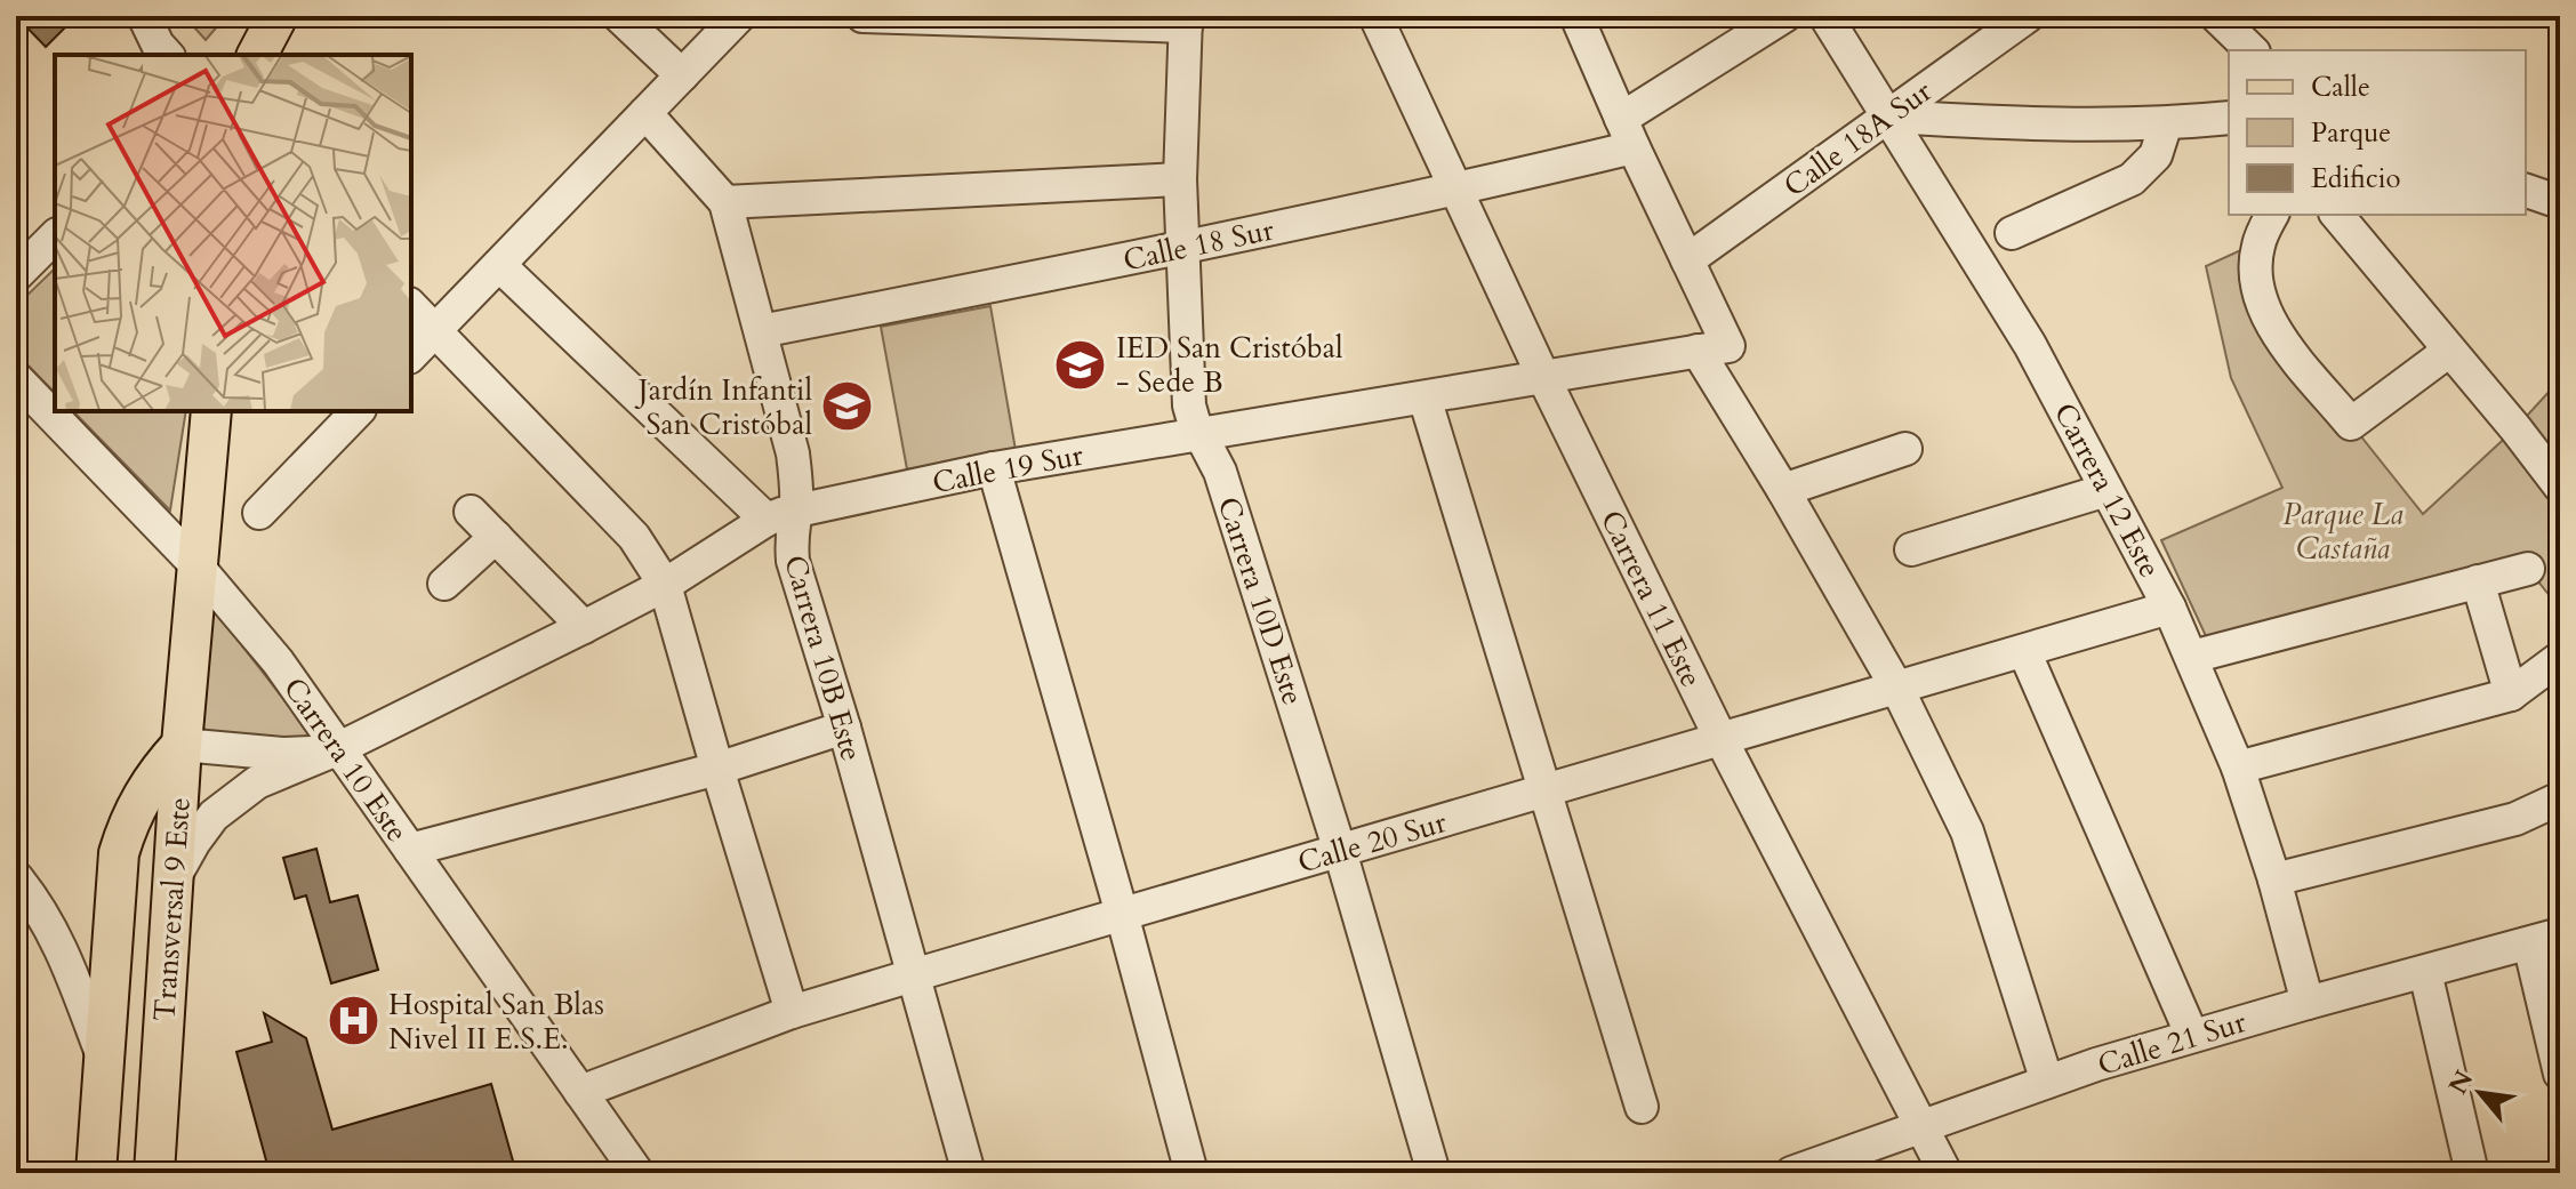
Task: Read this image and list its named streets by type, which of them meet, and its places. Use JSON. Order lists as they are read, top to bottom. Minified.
{"streets":{"main road":["Transversal 9 Este"],"street":["Calle 18A Sur","Calle 18 Sur","Calle 19 Sur","Carrera 12 Este","Carrera 11 Este","Carrera 10D Este","Carrera 10B Este","Carrera 10 Este","Calle 20 Sur","Calle 21 Sur"]},"crossings":[["Calle 18A Sur","Carrera 12 Este"],["Calle 18 Sur","Carrera 11 Este"],["Calle 18 Sur","Carrera 10D Este"],["Calle 18 Sur","Carrera 10B Este"],["Calle 19 Sur","Carrera 11 Este"],["Calle 19 Sur","Carrera 10D Este"],["Calle 19 Sur","Carrera 10B Este"],["Calle 19 Sur","Carrera 10 Este"],["Calle 19 Sur","Transversal 9 Este"],["Carrera 12 Este","Calle 20 Sur"],["Carrera 12 Este","Calle 21 Sur"],["Carrera 11 Este","Calle 20 Sur"],["Carrera 11 Este","Calle 21 Sur"],["Carrera 10D Este","Calle 20 Sur"],["Carrera 10B Este","Calle 20 Sur"],["Carrera 10 Este","Calle 20 Sur"],["Carrera 10 Este","Transversal 9 Este"]],"parks":["Parque La Castaña"],"places":{"school or university":["IED San Cristóbal - Sede B","Jardín Infantil San Cristóbal"],"hospital":["Hospital San Blas Nivel II E.S.E."]},"legend":["Calle","Parque","Edificio"],"north":"top left"}
